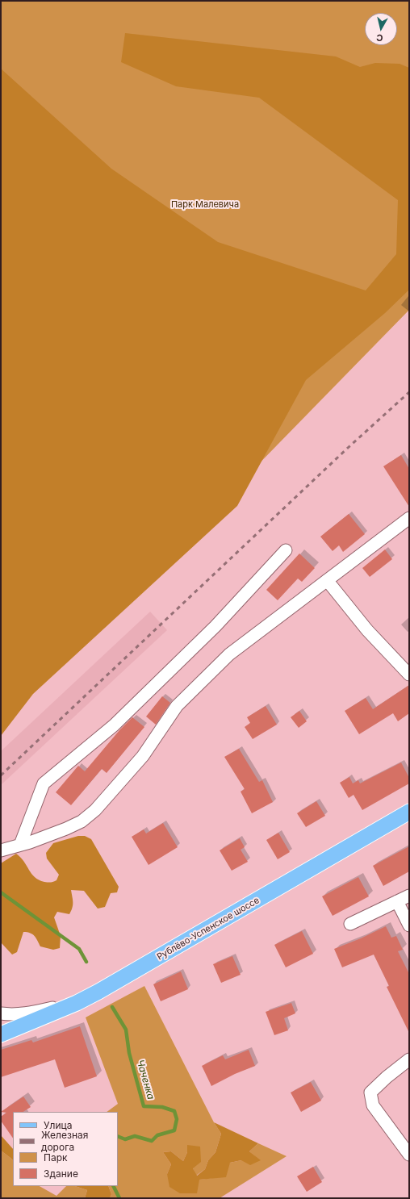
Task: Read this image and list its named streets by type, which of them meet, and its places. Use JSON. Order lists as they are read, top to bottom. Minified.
{"streets":{"main road":["Рублёво-Успенское шоссе"]},"water":["Чаченка"],"parks":["Парк Малевича"],"legend":["Улица","Железная дорога","Парк","Здание"],"north":"bottom"}
